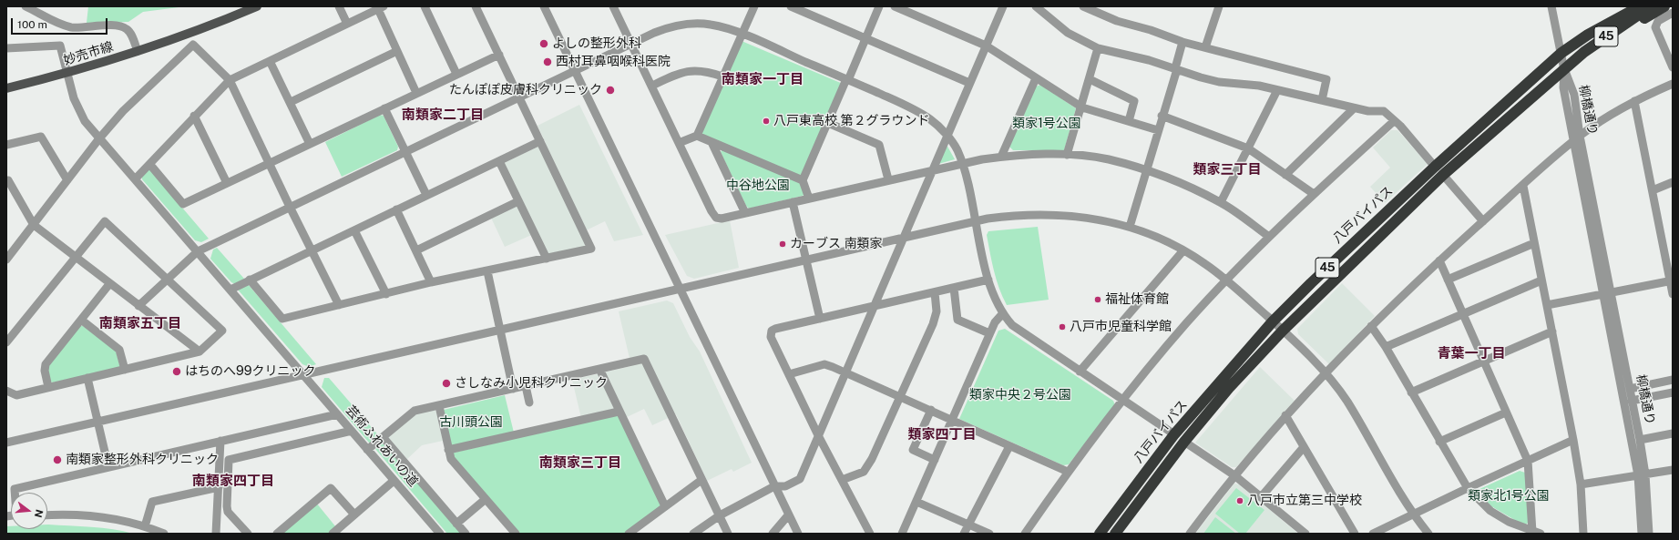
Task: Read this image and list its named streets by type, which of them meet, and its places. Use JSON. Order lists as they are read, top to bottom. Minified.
{"streets":{"highway":["45","八戸バイパス"],"main road":["妙売市線"],"street":["柳橋通り","芸術ふれあいの道"]},"crossings":[["妙売市線","芸術ふれあいの道"],["柳橋通り","八戸バイパス"]],"districts":["南類家一丁目","南類家二丁目","類家三丁目","南類家五丁目","青葉一丁目","類家四丁目","南類家三丁目","南類家四丁目"],"parks":["類家1号公園","中谷地公園","類家中央２号公園","古川頭公園","類家北1号公園"],"places":["よしの整形外科","西村耳鼻咽喉科医院","たんぽぽ皮膚科クリニック","八戸東高校 第２グラウンド","カーブス 南類家","福祉体育館","八戸市児童科学館","はちのへ99クリニック","さしなみ小児科クリニック","南類家整形外科クリニック","八戸市立第三中学校"],"scale_bar":"100 m","north":"right"}
